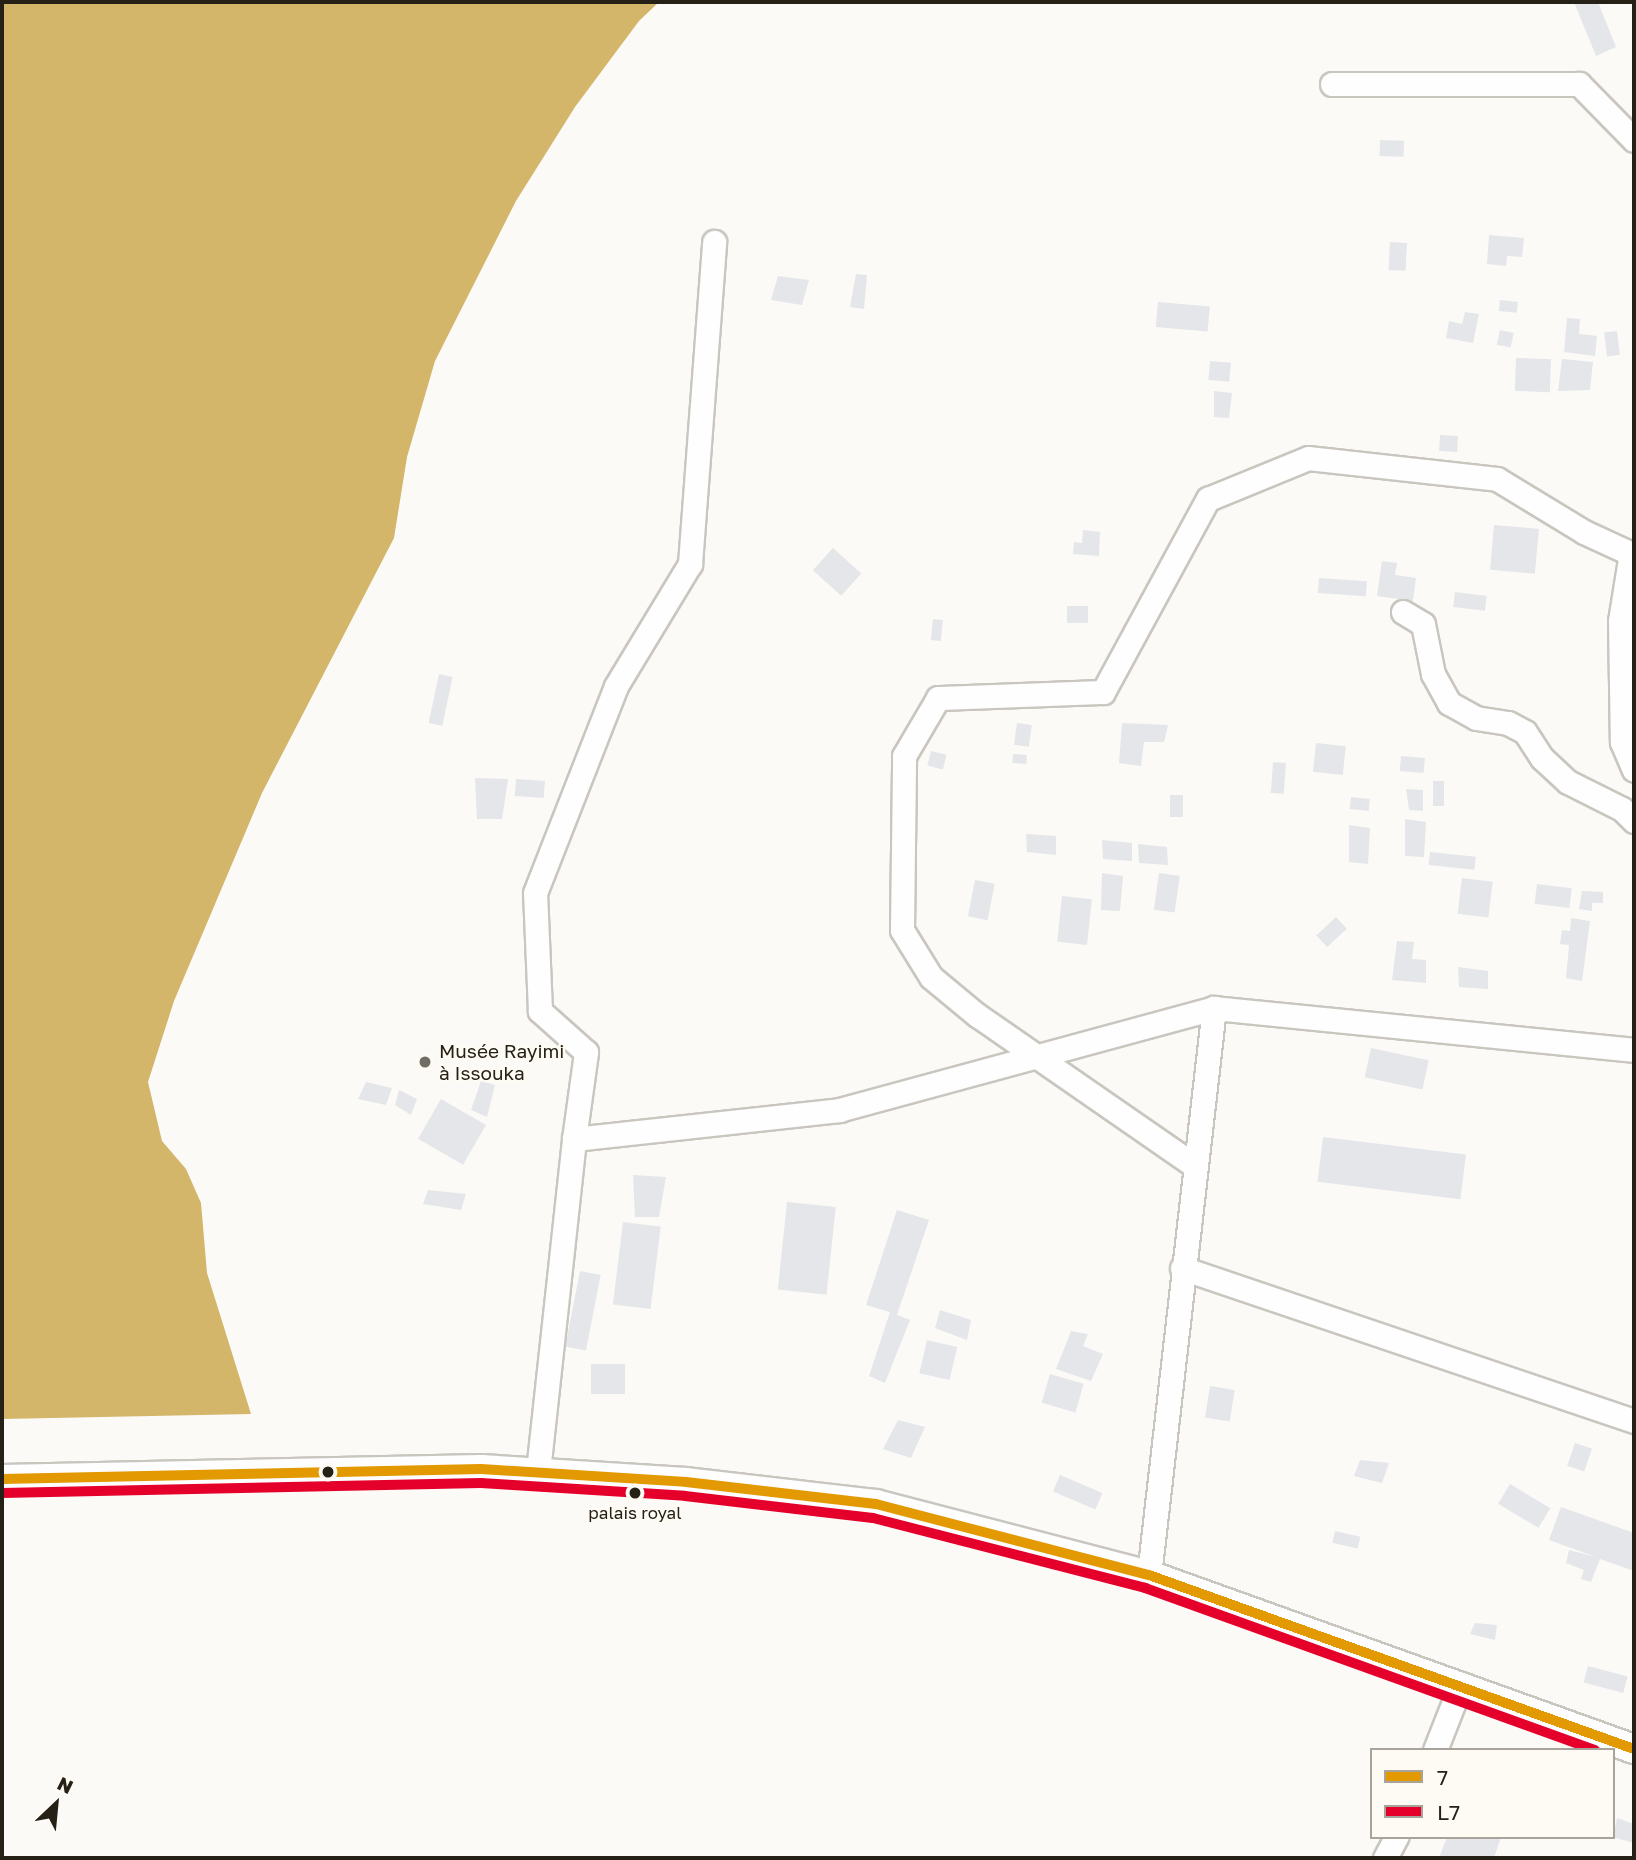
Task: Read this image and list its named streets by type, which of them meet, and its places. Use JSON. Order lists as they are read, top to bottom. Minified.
{"places":["Musée Rayimi à Issouka","palais royal"],"lines":["transit line 7","transit line L7"],"legend":["7","L7"],"north":"top right"}
